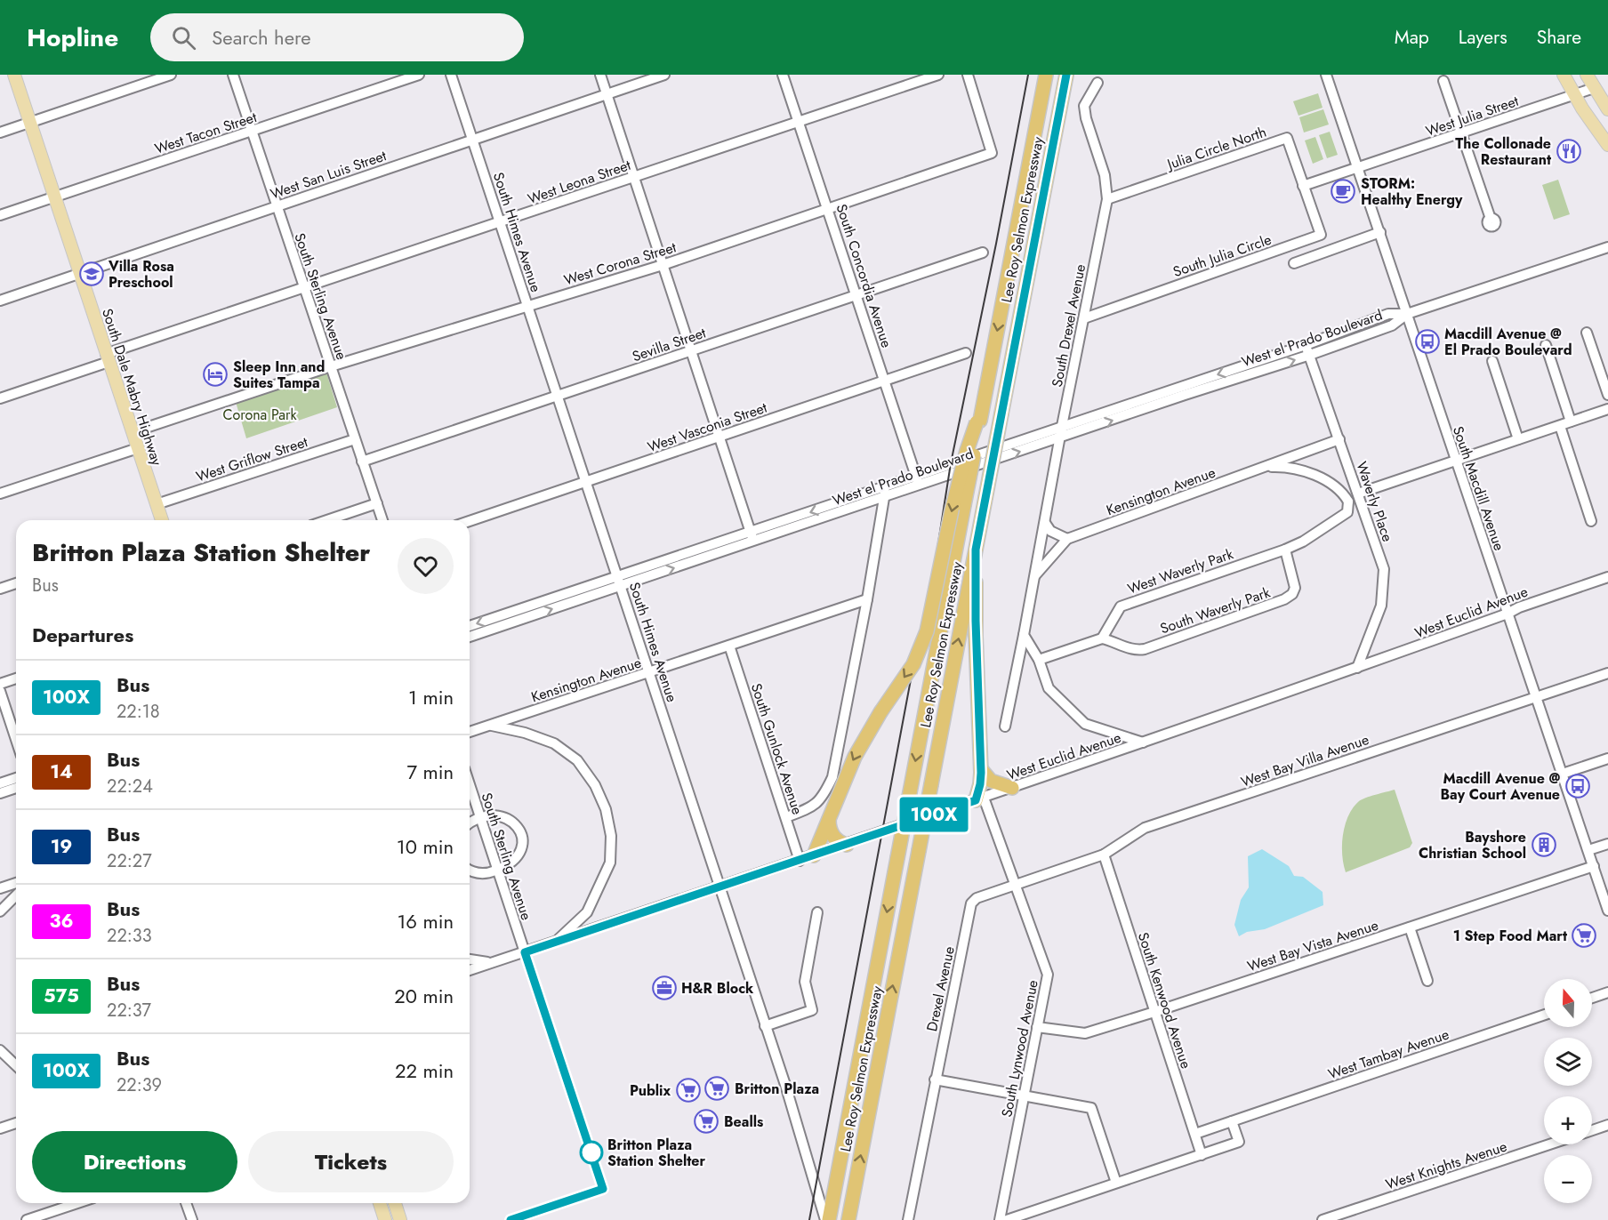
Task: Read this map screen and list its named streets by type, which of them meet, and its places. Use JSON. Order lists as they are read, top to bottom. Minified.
{"streets":{"highway":["Lee Roy Selmon Expressway"],"main road":["South Dale Mabry Highway"],"street":["West Julia Street","West Tacon Street","Julia Circle North","West San Luis Street","West Leona Street","South Himes Avenue","South Julia Circle","West Corona Street","South Concordia Avenue","South Sterling Avenue","South Drexel Avenue","West el Prado Boulevard","Sevilla Street","West Vasconia Street","West Griflow Street","South Macdill Avenue","Kensington Avenue","Waverly Place","West Waverly Park","South Waverly Park","West Euclid Avenue","South Gunlock Avenue","West Bay Villa Avenue","West Bay Vista Avenue","Drexel Avenue","South Kenwood Avenue","South Lynwood Avenue","West Tambay Avenue","West Knights Avenue"]},"crossings":[["West Julia Street","Julia Circle North"],["West Julia Street","South Julia Circle"],["West Julia Street","South Macdill Avenue"],["West Tacon Street","South Sterling Avenue"],["West Tacon Street","South Dale Mabry Highway"],["Julia Circle North","South Julia Circle"],["Julia Circle North","South Drexel Avenue"],["West San Luis Street","South Himes Avenue"],["West San Luis Street","South Sterling Avenue"],["West San Luis Street","South Dale Mabry Highway"],["West Leona Street","South Himes Avenue"],["West Leona Street","South Concordia Avenue"],["West Leona Street","South Sterling Avenue"],["West Leona Street","South Dale Mabry Highway"],["Lee Roy Selmon Expressway","South Himes Avenue"],["South Himes Avenue","West Corona Street"],["South Himes Avenue","West el Prado Boulevard"],["South Himes Avenue","Sevilla Street"],["South Himes Avenue","West Vasconia Street"],["South Himes Avenue","Kensington Avenue"],["South Himes Avenue","West Euclid Avenue"],["South Julia Circle","South Drexel Avenue"],["West Corona Street","South Concordia Avenue"],["West Corona Street","South Sterling Avenue"],["West Corona Street","South Dale Mabry Highway"],["South Concordia Avenue","West el Prado Boulevard"],["South Concordia Avenue","Sevilla Street"],["South Concordia Avenue","West Vasconia Street"],["South Sterling Avenue","Sevilla Street"],["South Sterling Avenue","West Griflow Street"],["South Sterling Avenue","West Euclid Avenue"],["South Drexel Avenue","West el Prado Boulevard"],["South Drexel Avenue","Kensington Avenue"],["West el Prado Boulevard","South Macdill Avenue"],["West el Prado Boulevard","Waverly Place"],["South Dale Mabry Highway","West Griflow Street"],["South Macdill Avenue","West Euclid Avenue"],["South Macdill Avenue","West Bay Villa Avenue"],["South Macdill Avenue","West Bay Vista Avenue"],["Kensington Avenue","Waverly Place"],["Kensington Avenue","West Waverly Park"],["Kensington Avenue","South Gunlock Avenue"],["Waverly Place","West Euclid Avenue"],["West Waverly Park","South Waverly Park"],["West Euclid Avenue","South Gunlock Avenue"],["West Bay Villa Avenue","Drexel Avenue"],["West Bay Villa Avenue","South Kenwood Avenue"],["West Bay Villa Avenue","South Lynwood Avenue"],["West Bay Vista Avenue","South Kenwood Avenue"],["West Bay Vista Avenue","South Lynwood Avenue"],["Drexel Avenue","South Lynwood Avenue"],["South Kenwood Avenue","West Tambay Avenue"]],"parks":["Corona Park"],"places":{"restaurant":["The Collonade Restaurant"],"cafe":["STORM: Healthy Energy"],"school or university":["Villa Rosa Preschool"],"bus stop":["Macdill Avenue @ El Prado Boulevard","Macdill Avenue @ Bay Court Avenue"],"hotel":["Sleep Inn and Suites Tampa"],"building":["Bayshore Christian School"],"supermarket":["1 Step Food Mart","Britton Plaza","Publix","Bealls"],"office":["H&R Block"],"other":["Britton Plaza Station Shelter"]},"lines":["bus line 100X"],"north":"top","page":{"header":"Hopline","search":"Search here","nav":["Map","Layers","Share"],"on_map":"100X","heading":[["Britton Plaza Station Shelter","Bus"],"Departures"],"list":[{"mark":"100X","name":"Bus","note":"22:18","value":"1 min"},{"mark":"14","name":"Bus","note":"22:24","value":"7 min"},{"mark":"19","name":"Bus","note":"22:27","value":"10 min"},{"mark":"36","name":"Bus","note":"22:33","value":"16 min"},{"mark":"575","name":"Bus","note":"22:37","value":"20 min"},{"mark":"100X","name":"Bus","note":"22:39","value":"22 min"}],"map_buttons":["+","−"],"buttons":["Directions","Tickets"]}}
